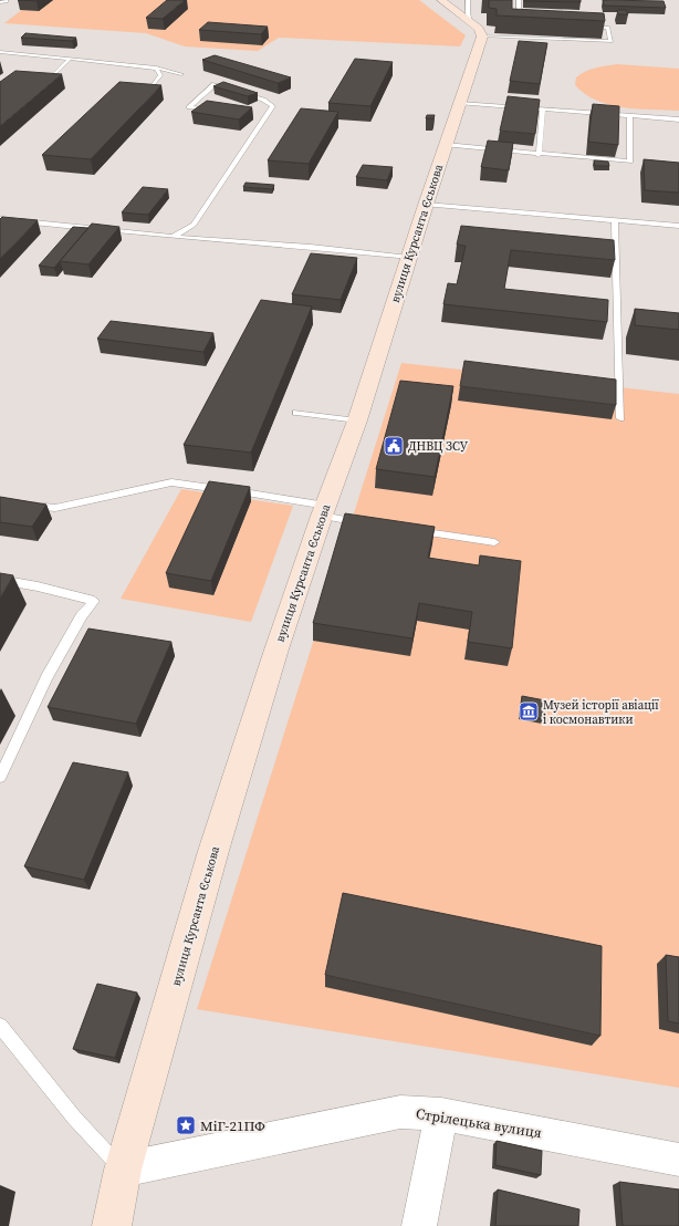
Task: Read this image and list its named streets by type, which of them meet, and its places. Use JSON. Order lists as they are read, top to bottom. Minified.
{"streets":{"street":["вулиця Курсанта Єськова","Стрілецька вулиця"]},"crossings":[["вулиця Курсанта Єськова","Стрілецька вулиця"]],"places":{"public building":["ДНВЦ ЗСУ"],"museum":["Музей історії авіації і космонавтики"],"place":["МіГ-21ПФ"]}}
